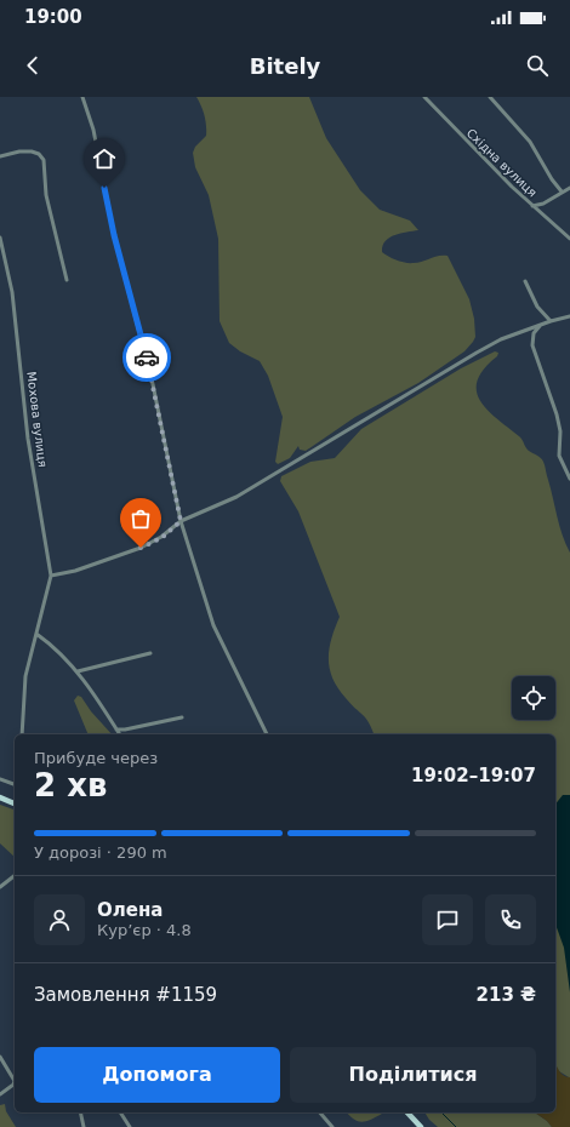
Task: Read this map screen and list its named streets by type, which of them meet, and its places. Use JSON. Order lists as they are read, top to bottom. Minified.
{"streets":{"street":["Східна вулиця","Мохова вулиця"]},"page":{"status":"19:00","header":"Bitely","heading":["2 хв","Прибуде через","19:02–19:07"],"panel":["Олена","Кур’єр · 4.8","Замовлення #1159","213 ₴"],"bar":"У дорозі · 290 m","buttons":["Допомога","Поділитися"]}}
